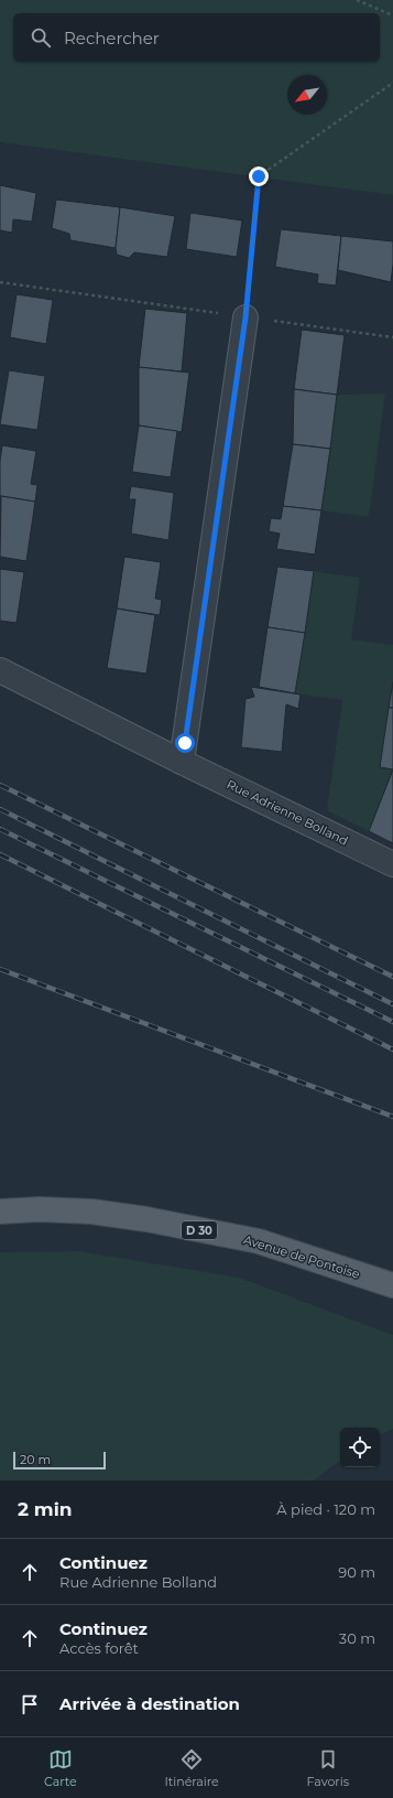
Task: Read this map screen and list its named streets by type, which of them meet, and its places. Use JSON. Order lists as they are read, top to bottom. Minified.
{"streets":{"main road":["D 30","Avenue de Pontoise"],"street":["Rue Adrienne Bolland"]},"scale_bar":"20 m","north":"bottom left","page":{"search":"Rechercher","scale":"20 m","heading":["2 min","À pied · 120 m"],"list":[["Continuez","Rue Adrienne Bolland","90 m"],["Continuez","Accès forêt","30 m"],"Arrivée à destination"],"nav":["Carte","Itinéraire","Favoris"]}}
